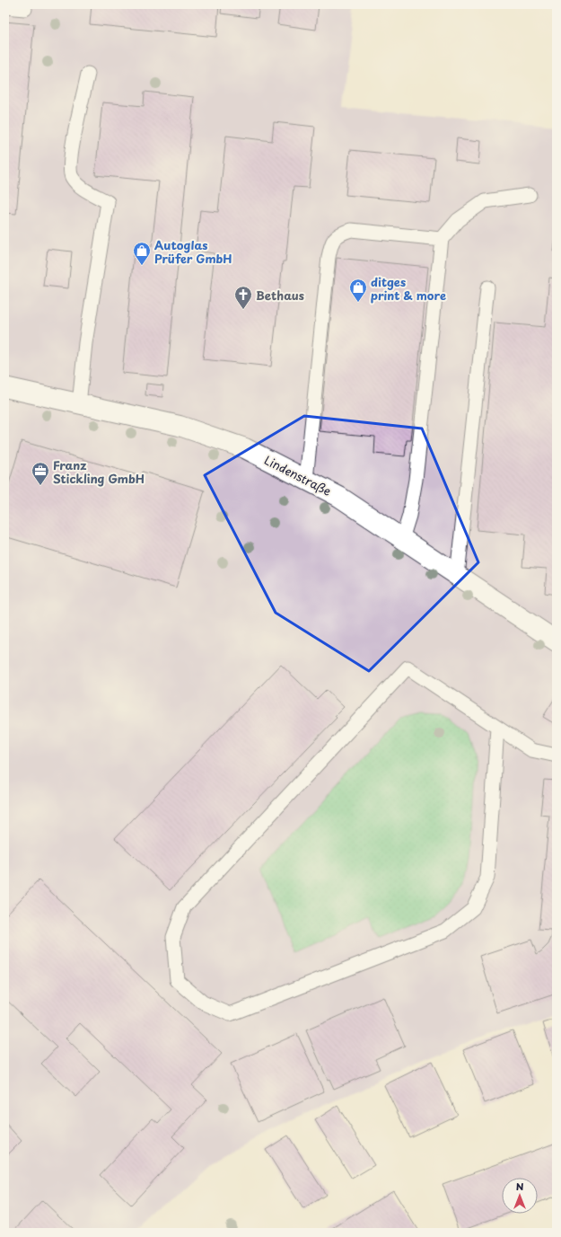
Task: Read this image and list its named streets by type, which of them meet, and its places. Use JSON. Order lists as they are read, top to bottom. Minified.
{"streets":{"street":["Lindenstraße"]},"places":{"shop":["Autoglas Prüfer GmbH","ditges print & more"],"church":["Bethaus"],"office":["Franz Stickling GmbH"]},"north":"top"}
